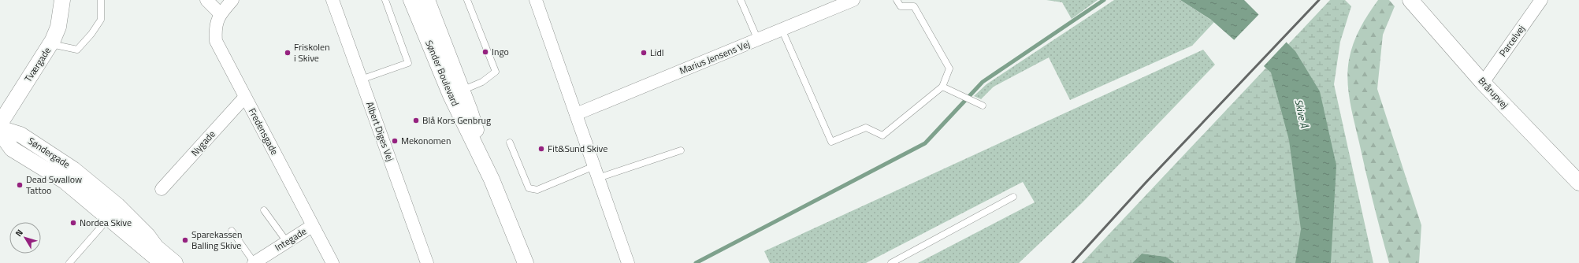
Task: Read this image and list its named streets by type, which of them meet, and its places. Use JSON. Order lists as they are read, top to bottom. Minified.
{"streets":{"street":["Parcelvej","Marius Jensens Vej","Tværgade","Sønder Boulevard","Brårupvej","Fredensgade","Albert Diges Vej","Nygade","Søndergade","Integade"]},"crossings":[["Parcelvej","Brårupvej"],["Fredensgade","Nygade"],["Fredensgade","Integade"]],"water":["Skive Å"],"places":["Ingo","Friskolen i Skive","Lidl","Blå Kors Genbrug","Mekonomen","Fit&Sund Skive","Dead Swallow Tattoo","Nordea Skive","Sparekassen Balling Skive"],"north":"top left"}
